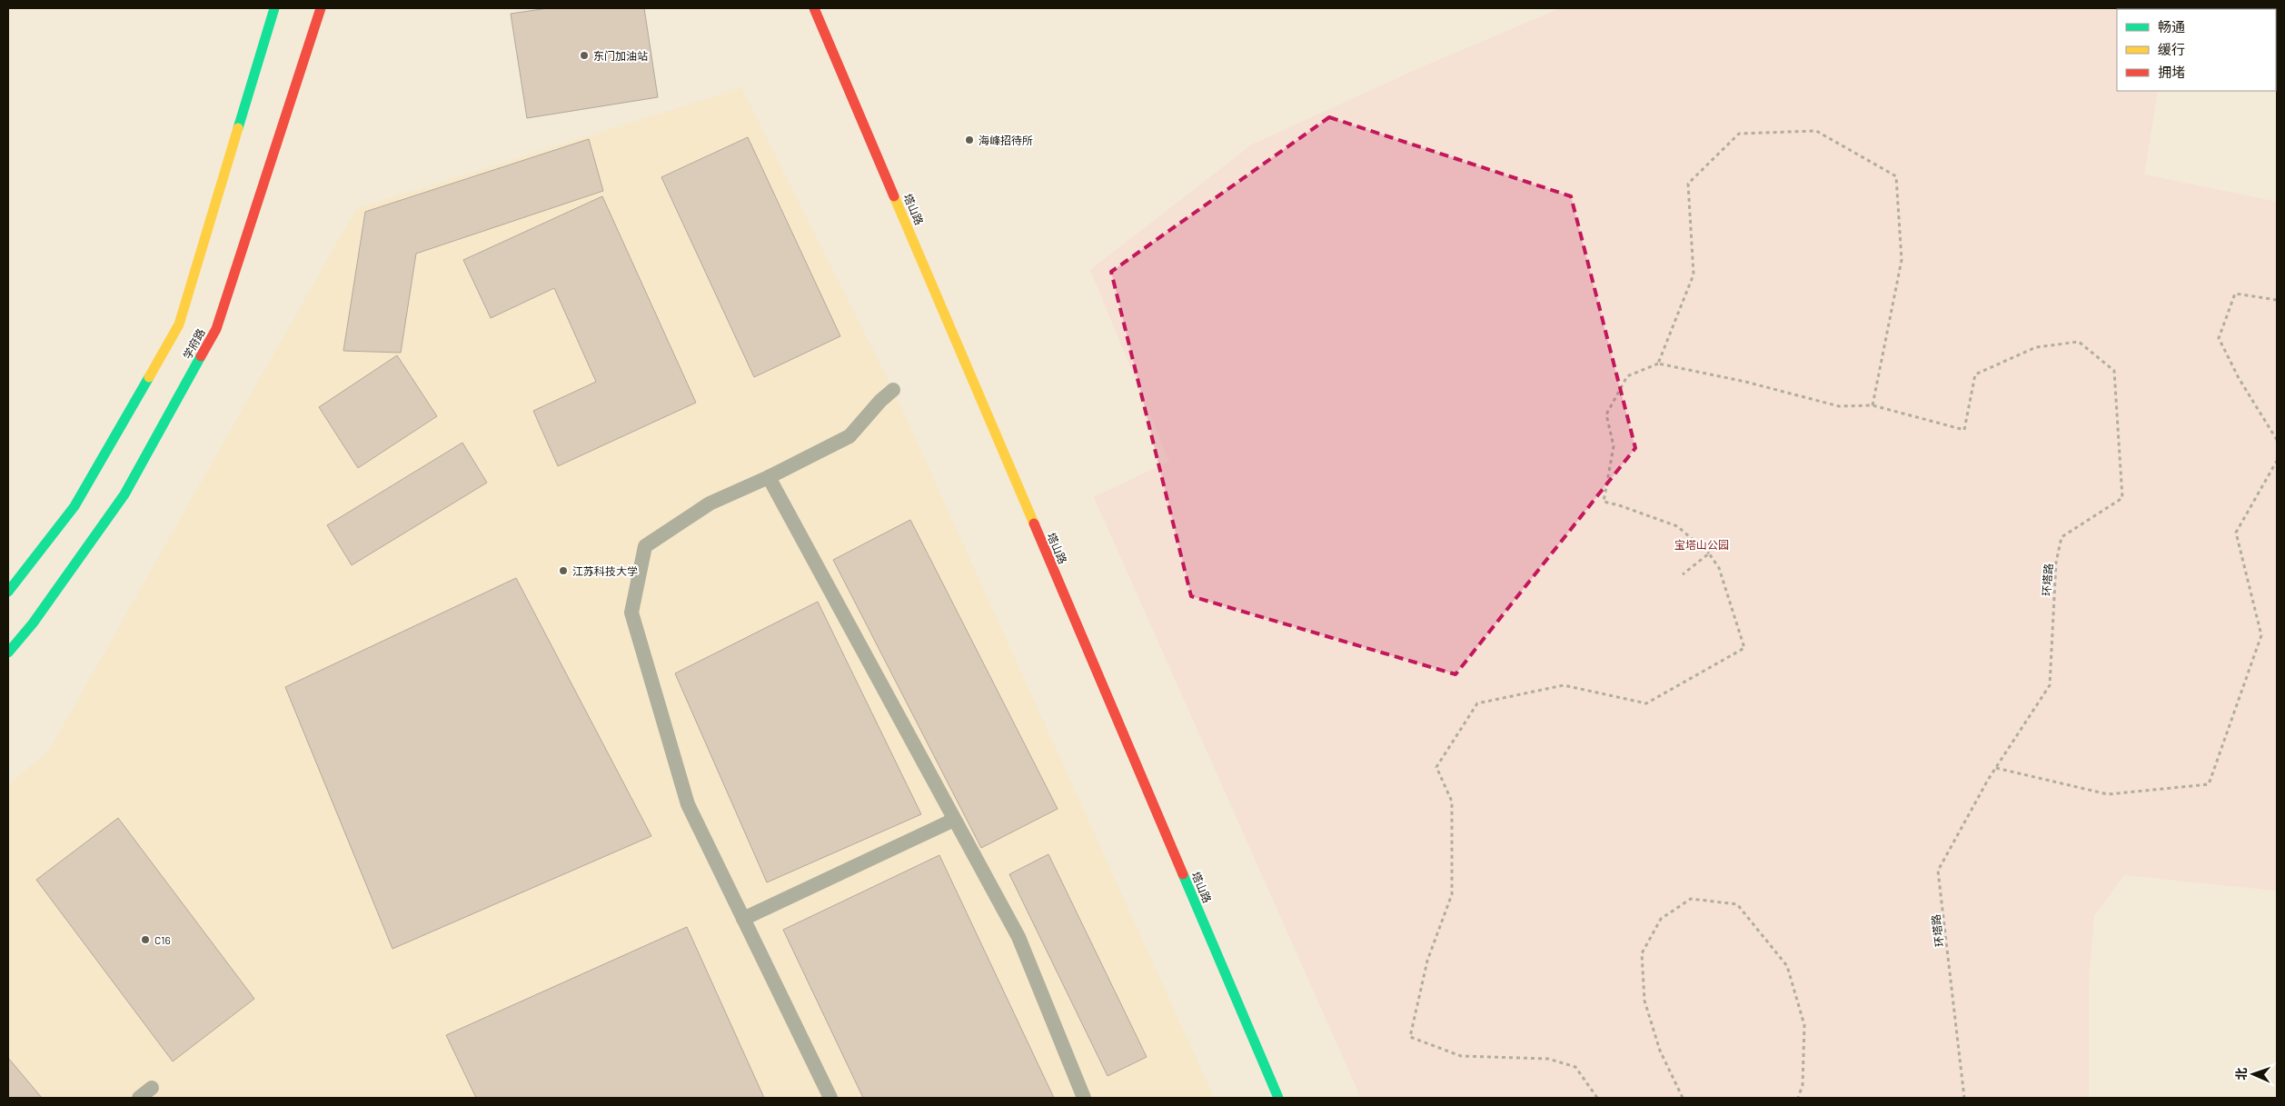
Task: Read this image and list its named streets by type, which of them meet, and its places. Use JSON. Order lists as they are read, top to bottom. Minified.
{"streets":{"main road":["塔山路","学府路"],"path":["环塔路"]},"parks":["宝塔山公园"],"places":["东门加油站","海峰招待所","江苏科技大学","C16"],"legend":["畅通","缓行","拥堵"],"north":"left"}
